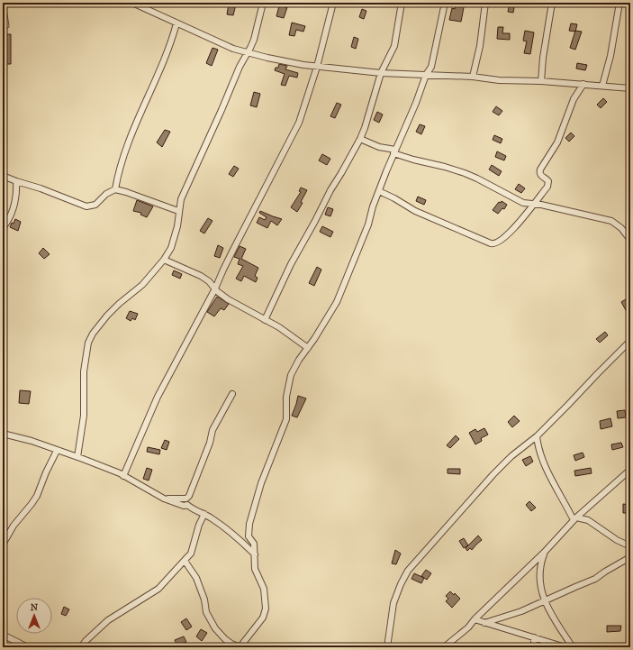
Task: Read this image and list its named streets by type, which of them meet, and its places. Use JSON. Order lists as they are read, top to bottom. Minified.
{"north":"top"}
